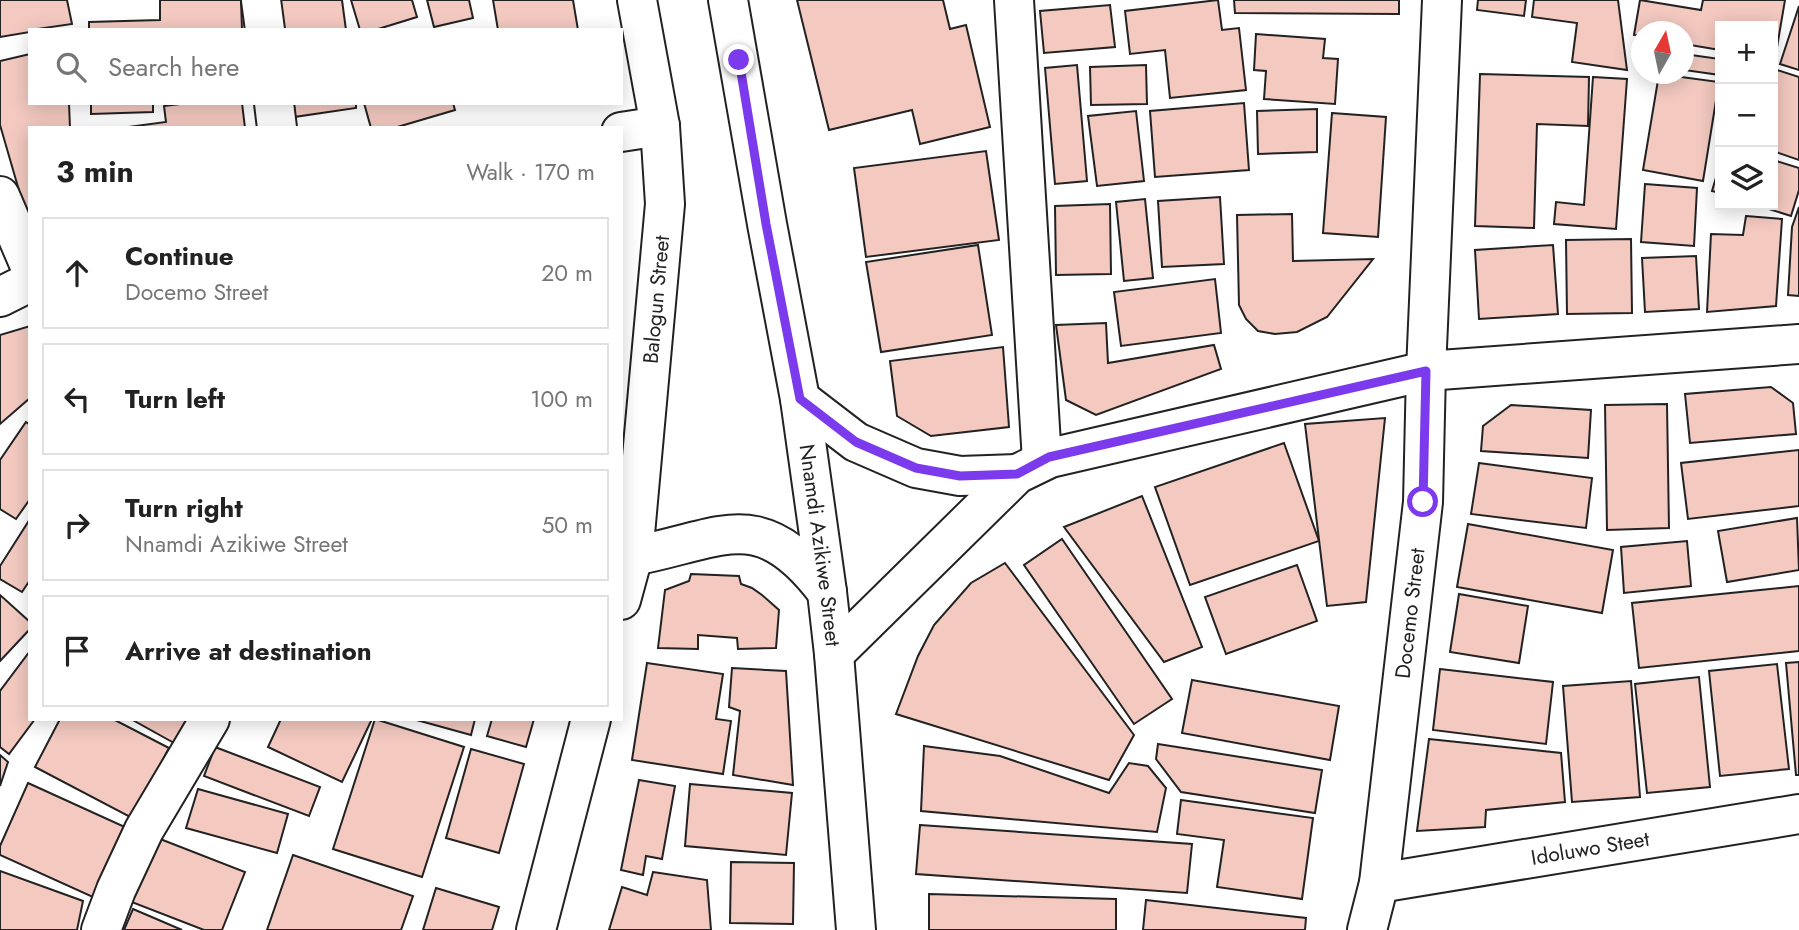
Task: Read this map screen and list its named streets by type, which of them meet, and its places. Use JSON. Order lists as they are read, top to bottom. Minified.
{"streets":{"street":["Balogun Street","Nnamdi Azikiwe Street","Docemo Street","Idoluwo Steet"]},"crossings":[["Docemo Street","Idoluwo Steet"]],"north":"top","page":{"map_buttons":["+","−"],"search":"Search here","heading":["3 min","Walk · 170 m"],"list":[["Continue","Docemo Street","20 m"],["Turn left","100 m"],["Turn right","Nnamdi Azikiwe Street","50 m"],"Arrive at destination"]}}
